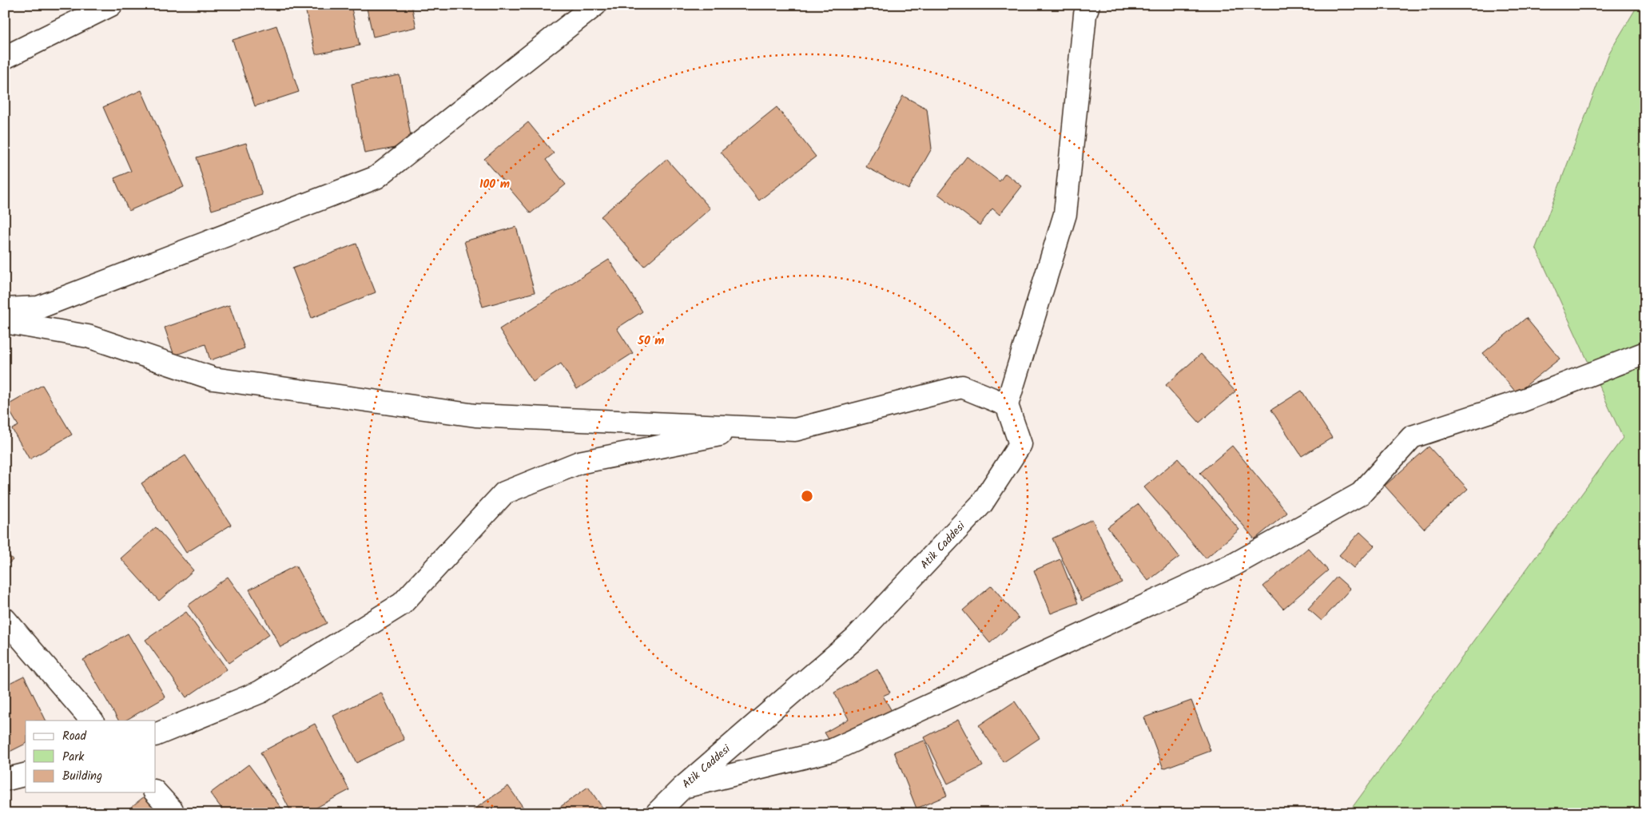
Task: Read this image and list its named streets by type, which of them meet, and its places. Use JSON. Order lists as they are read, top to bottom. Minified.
{"streets":{"street":["Atik Caddesi"]},"legend":["Road","Park","Building"],"rings":["100 m","50 m"]}
